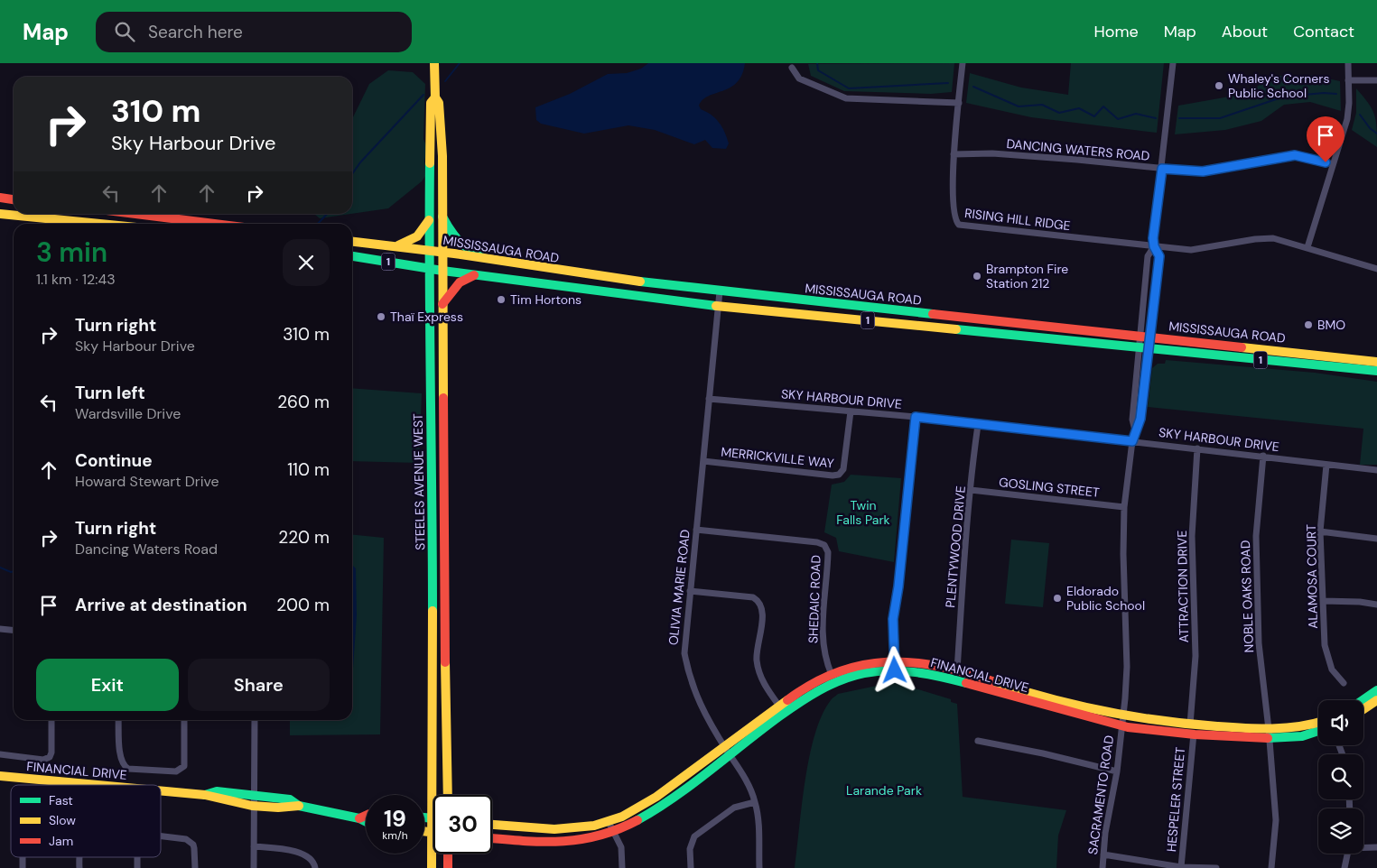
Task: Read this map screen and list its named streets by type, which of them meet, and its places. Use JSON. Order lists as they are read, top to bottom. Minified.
{"streets":{"main road":["MISSISSAUGA ROAD","1","STEELES AVENUE WEST","FINANCIAL DRIVE"],"street":["DANCING WATERS ROAD","RISING HILL RIDGE","SKY HARBOUR DRIVE","MERRICKVILLE WAY","GOSLING STREET","PLENTYWOOD DRIVE","ALAMOSA COURT","ATTRACTION DRIVE","OLIVIA MARIE ROAD","NOBLE OAKS ROAD","SHEDAIC ROAD","SACRAMENTO ROAD","HESPELER STREET"]},"crossings":[["DANCING WATERS ROAD","RISING HILL RIDGE"],["RISING HILL RIDGE","SACRAMENTO ROAD"],["MISSISSAUGA ROAD","STEELES AVENUE WEST"],["MISSISSAUGA ROAD","OLIVIA MARIE ROAD"],["MISSISSAUGA ROAD","SACRAMENTO ROAD"],["SKY HARBOUR DRIVE","MERRICKVILLE WAY"],["SKY HARBOUR DRIVE","PLENTYWOOD DRIVE"],["SKY HARBOUR DRIVE","ALAMOSA COURT"],["SKY HARBOUR DRIVE","ATTRACTION DRIVE"],["SKY HARBOUR DRIVE","OLIVIA MARIE ROAD"],["SKY HARBOUR DRIVE","NOBLE OAKS ROAD"],["SKY HARBOUR DRIVE","SACRAMENTO ROAD"],["MERRICKVILLE WAY","OLIVIA MARIE ROAD"],["GOSLING STREET","PLENTYWOOD DRIVE"],["GOSLING STREET","SACRAMENTO ROAD"],["PLENTYWOOD DRIVE","FINANCIAL DRIVE"],["ATTRACTION DRIVE","FINANCIAL DRIVE"],["ATTRACTION DRIVE","HESPELER STREET"],["OLIVIA MARIE ROAD","SHEDAIC ROAD"],["OLIVIA MARIE ROAD","FINANCIAL DRIVE"],["NOBLE OAKS ROAD","FINANCIAL DRIVE"],["SHEDAIC ROAD","FINANCIAL DRIVE"],["FINANCIAL DRIVE","SACRAMENTO ROAD"],["FINANCIAL DRIVE","HESPELER STREET"]],"parks":["Twin Falls Park","Larande Park"],"places":["Whaley's Corners Public School","Brampton Fire Station 212","Tim Hortons","Thaï Express","BMO","Eldorado Public School"],"legend":["Fast","Slow","Jam"],"page":{"header":"Map","search":"Search here","nav":["Home","Map","About","Contact"],"turn":["310 m","Sky Harbour Drive"],"heading":["3 min","1.1 km · 12:43"],"list":[{"name":"Turn right","note":"Sky Harbour Drive","value":"310 m"},{"name":"Turn left","note":"Wardsville Drive","value":"260 m"},{"name":"Continue","note":"Howard Stewart Drive","value":"110 m"},{"name":"Turn right","note":"Dancing Waters Road","value":"220 m"},{"name":"Arrive at destination","value":"200 m"}],"buttons":["Exit","Share"],"speed":"19 km/h","limit":"30"}}
